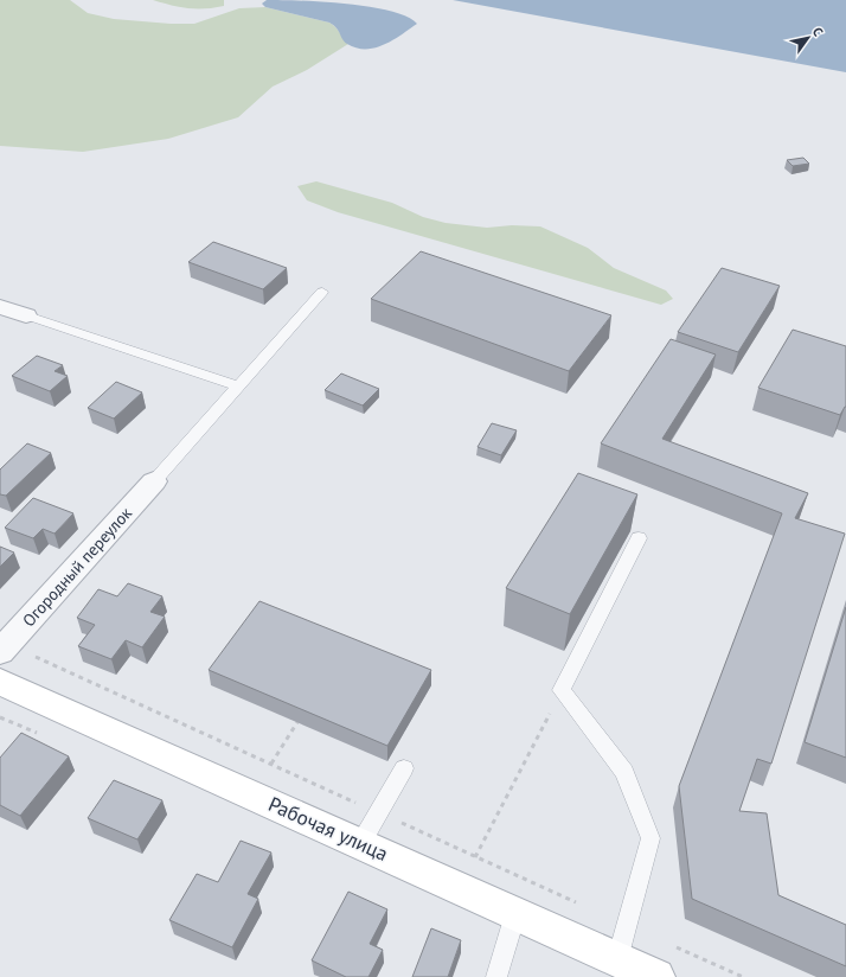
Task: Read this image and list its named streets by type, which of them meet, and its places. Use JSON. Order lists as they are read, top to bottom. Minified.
{"streets":{"main road":["Рабочая улица"],"street":["Огородный переулок"]},"north":"top right"}
